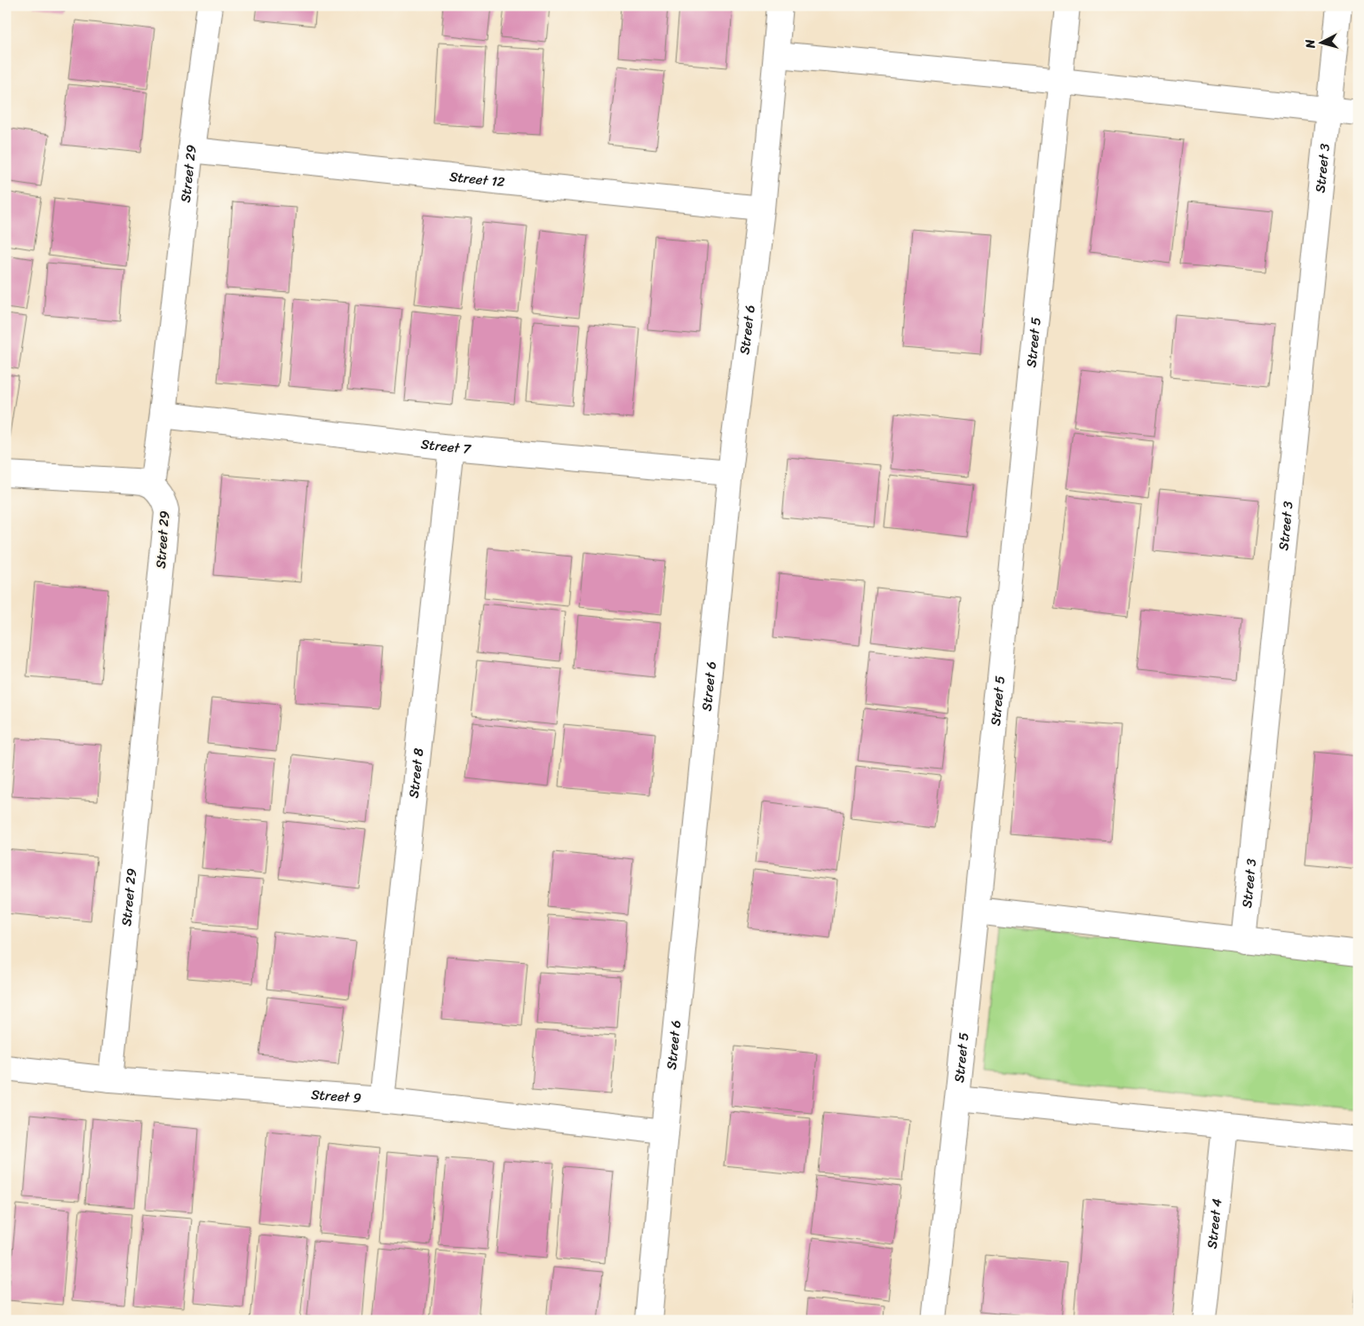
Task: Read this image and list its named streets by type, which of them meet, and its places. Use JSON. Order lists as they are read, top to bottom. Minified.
{"streets":{"street":["Street 3","Street 29","Street 12","Street 6","Street 5","Street 7","Street 8","Street 9","Street 4"]},"crossings":[["Street 29","Street 12"],["Street 29","Street 7"],["Street 29","Street 9"],["Street 12","Street 6"],["Street 6","Street 7"],["Street 6","Street 9"],["Street 7","Street 8"],["Street 8","Street 9"]],"north":"left"}
